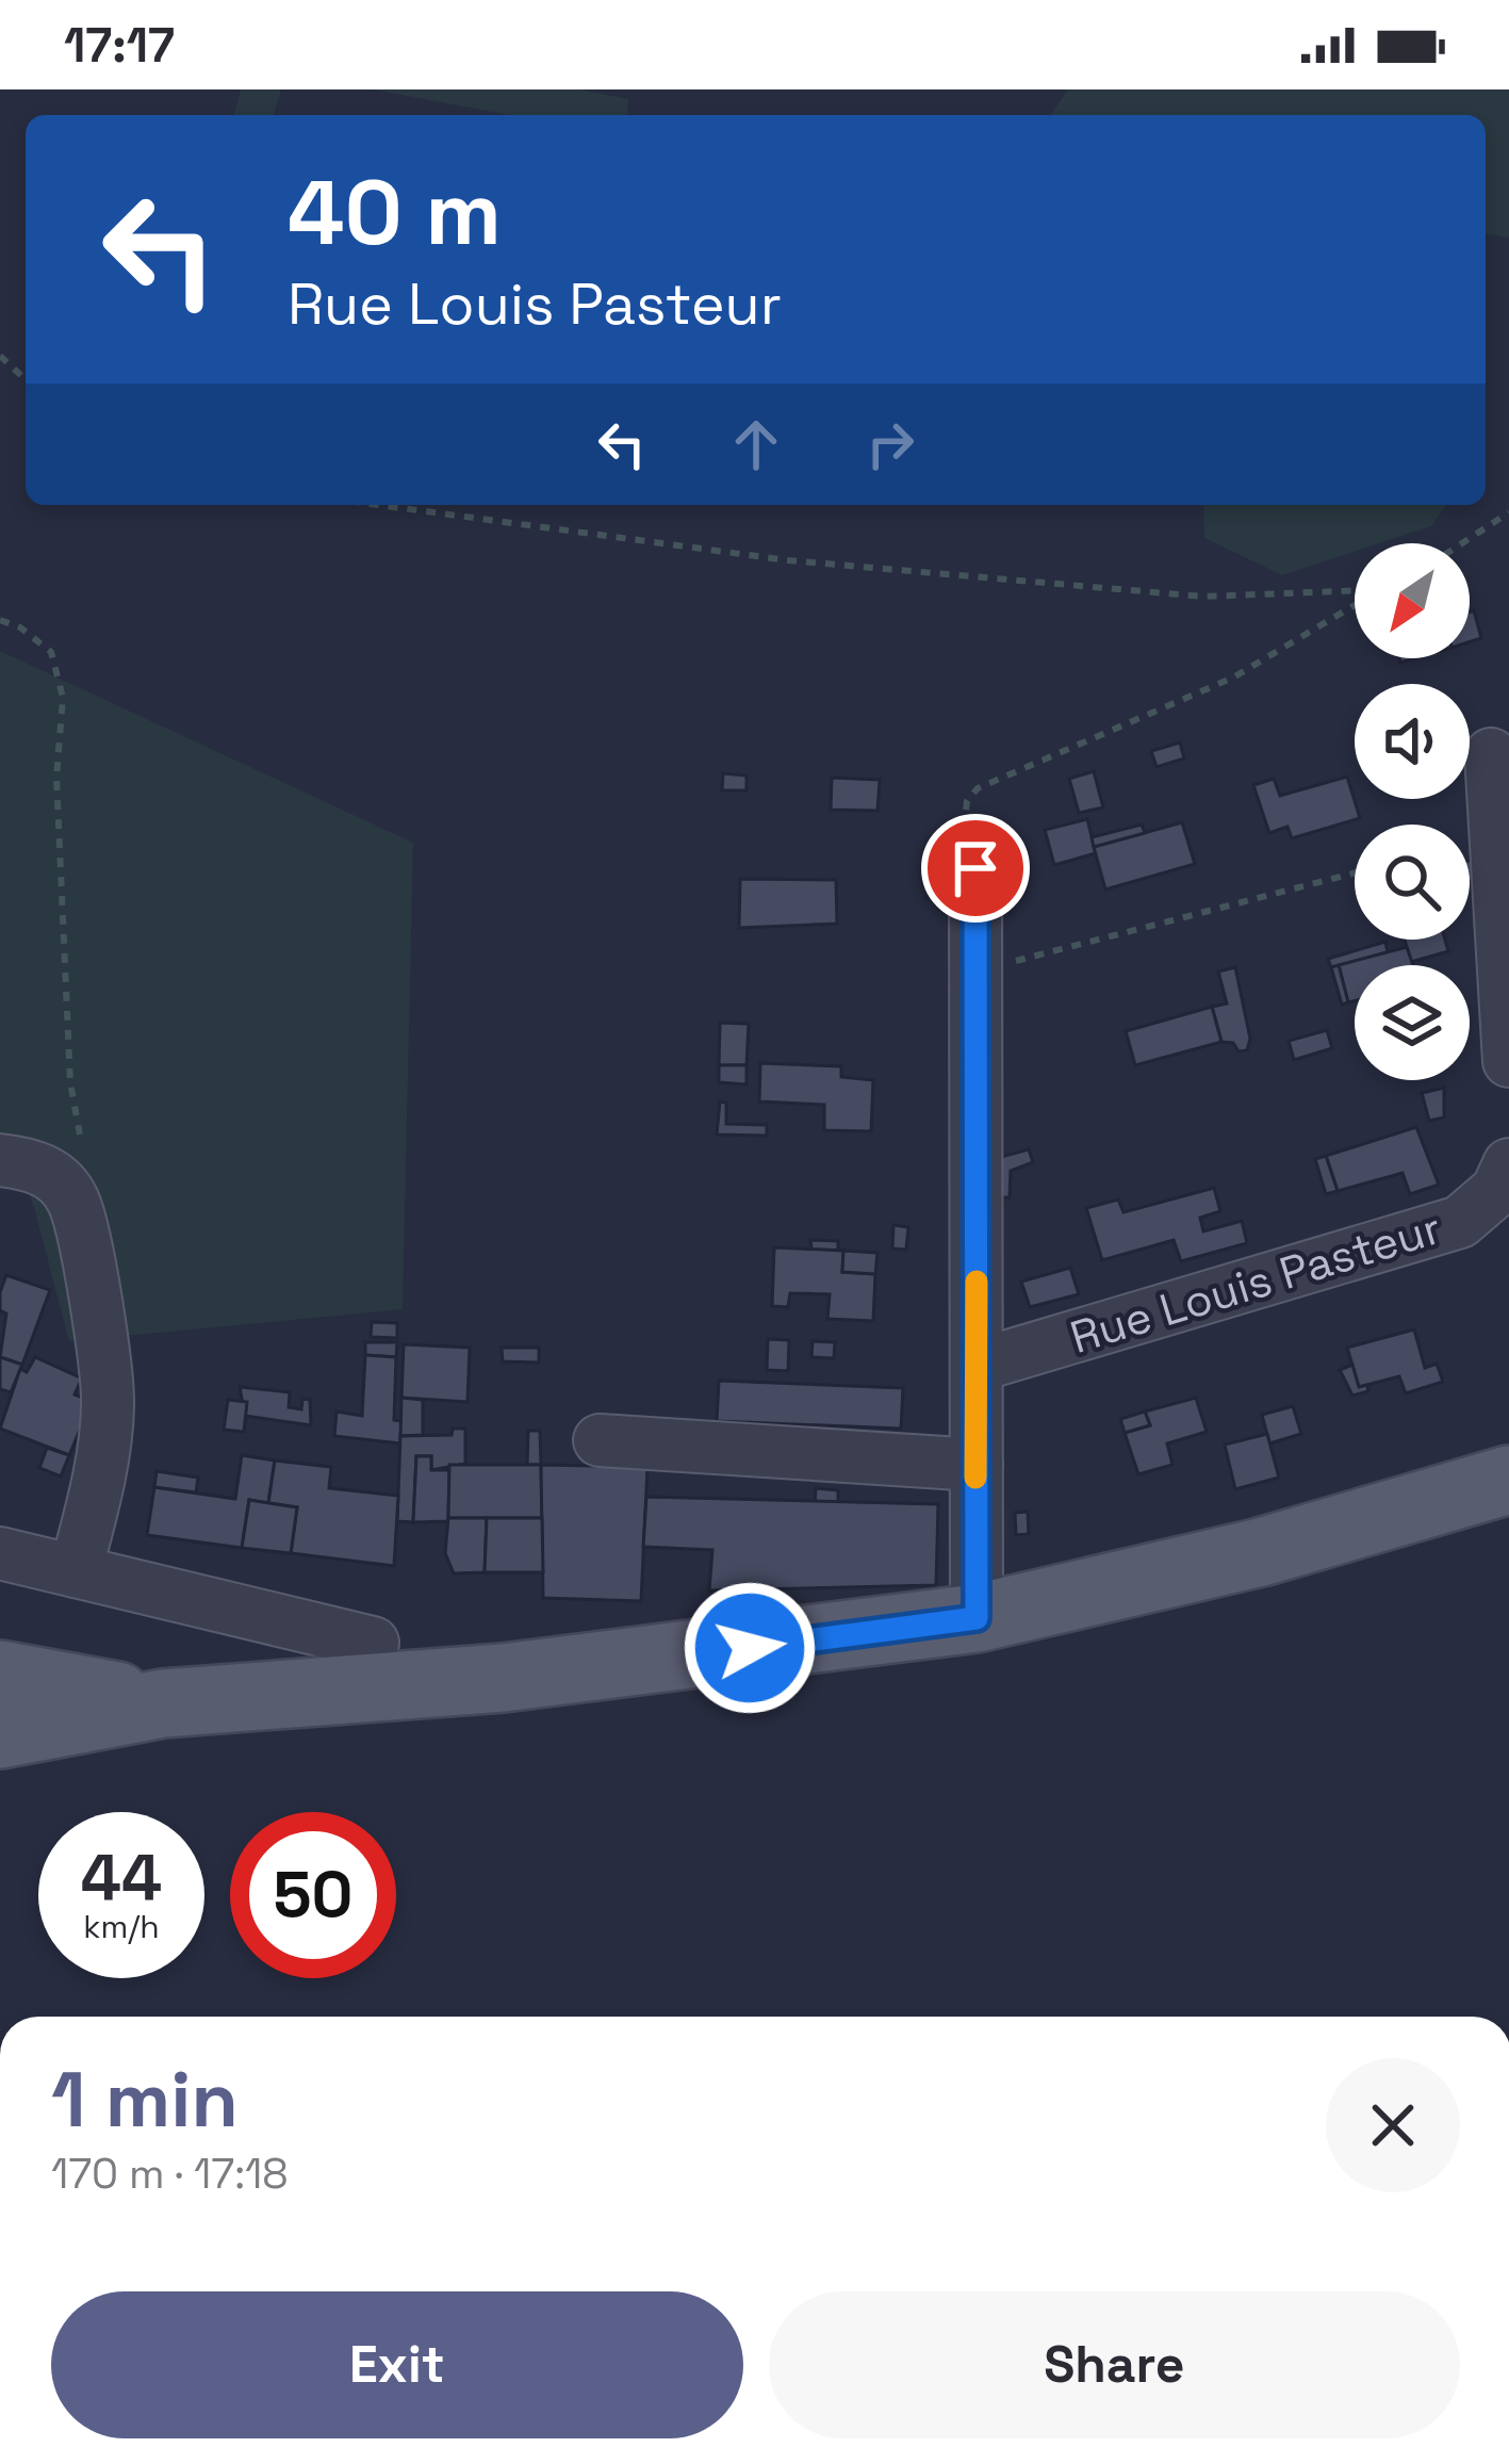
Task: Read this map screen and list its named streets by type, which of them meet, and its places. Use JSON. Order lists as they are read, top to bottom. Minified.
{"streets":{"street":["Rue Louis Pasteur"]},"north":"bottom left","page":{"status":"17:17","turn":["40 m","Rue Louis Pasteur"],"speed":"44 km/h","limit":"50","heading":["1 min","170 m · 17:18"],"buttons":["Exit","Share"]}}
